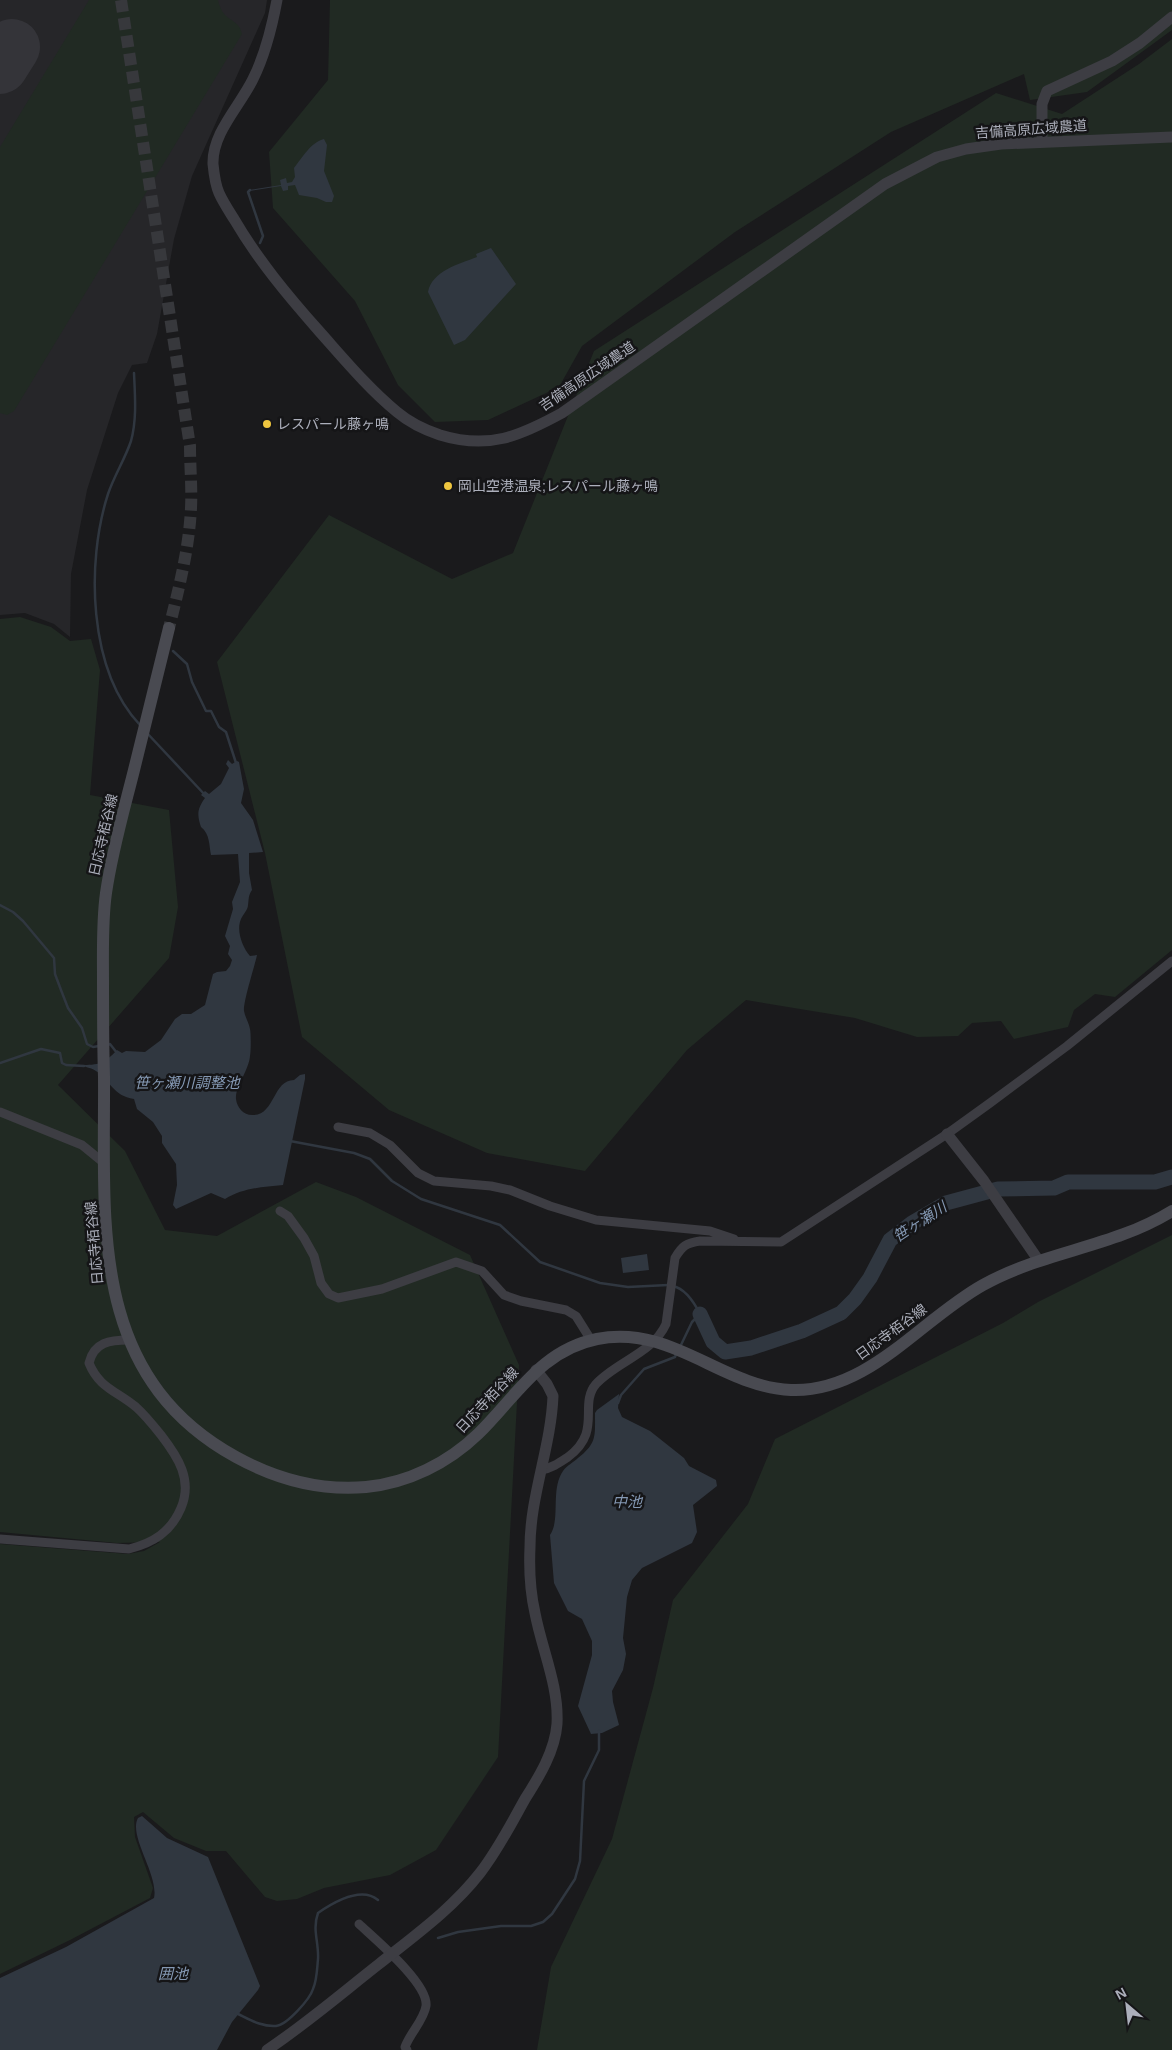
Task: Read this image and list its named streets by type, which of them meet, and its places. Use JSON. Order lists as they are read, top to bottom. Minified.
{"streets":{"main road":["日応寺栢谷線"],"street":["吉備高原広域農道"]},"water":["笹ヶ瀬川調整池","笹ヶ瀬川","中池","囲池"],"places":["レスパール藤ヶ鳴","岡山空港温泉;レスパール藤ヶ鳴"],"north":"top left"}
